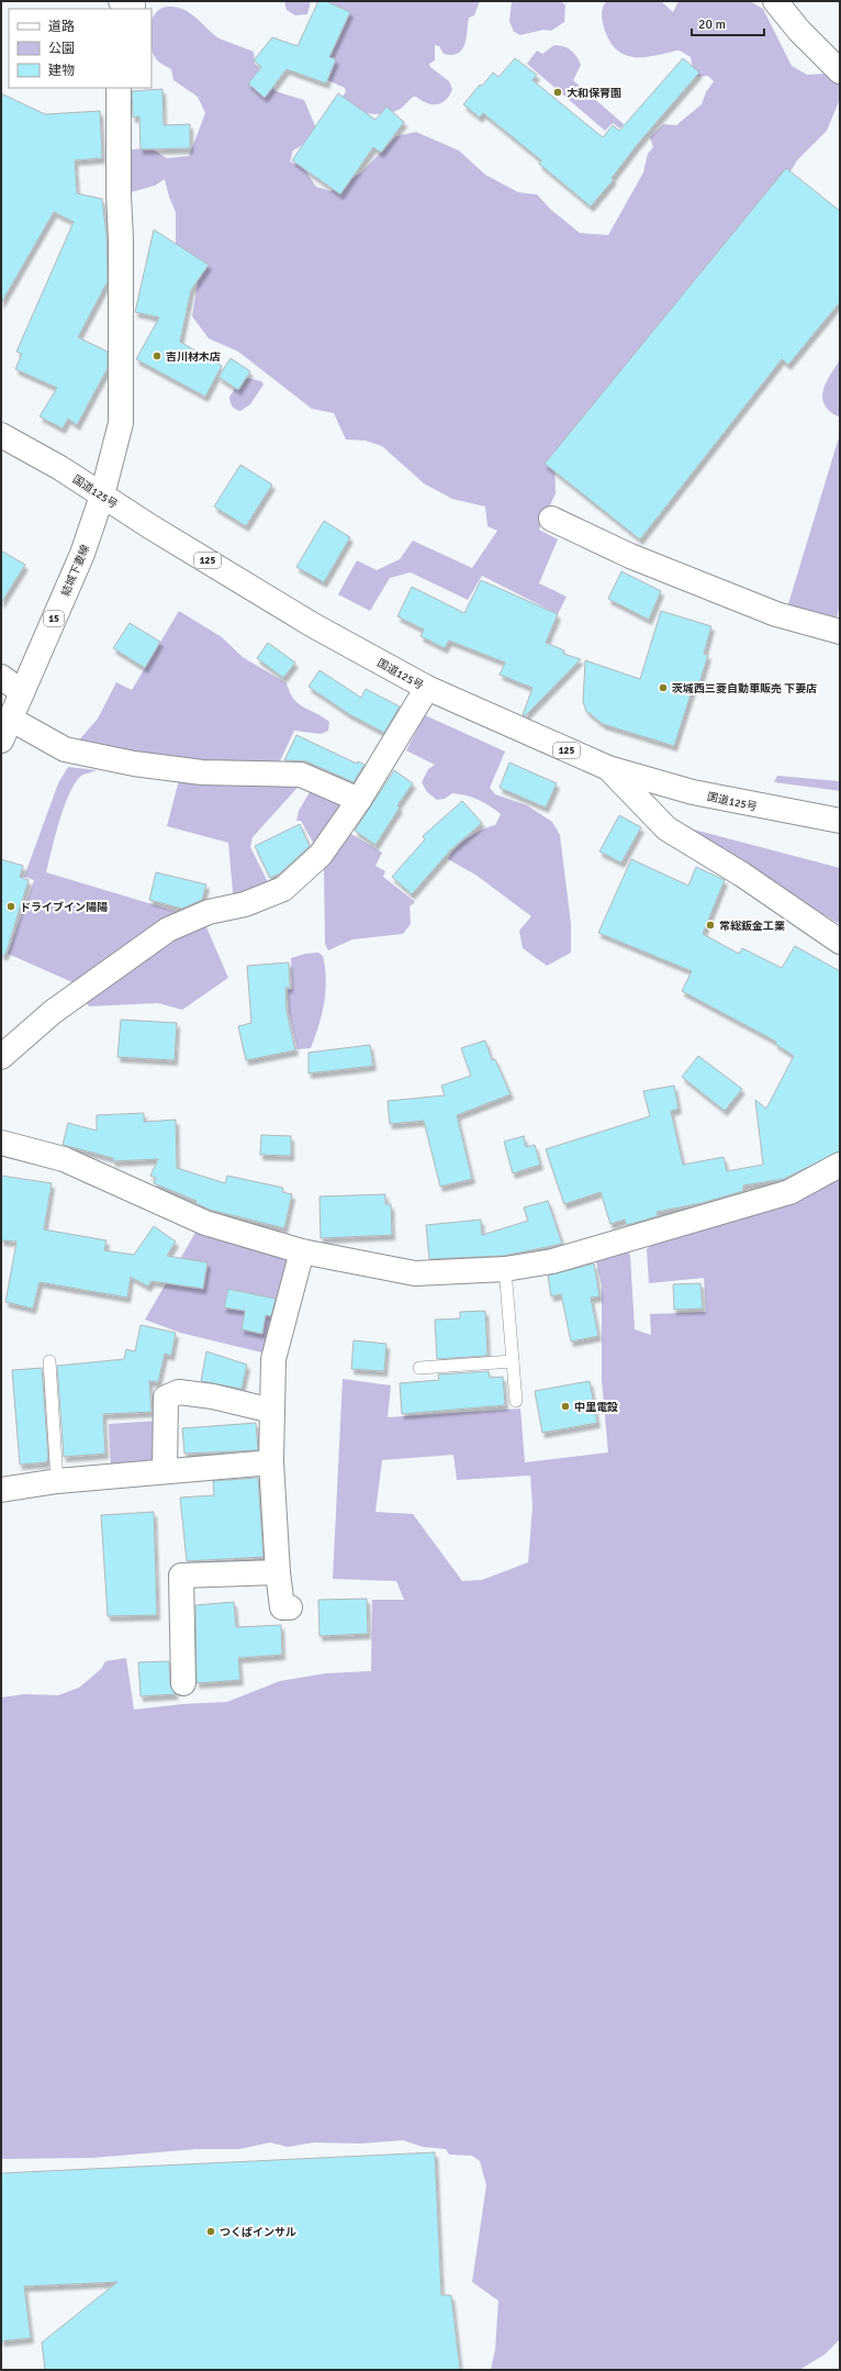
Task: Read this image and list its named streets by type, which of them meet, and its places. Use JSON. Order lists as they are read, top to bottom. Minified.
{"streets":{"main road":["国道125号","125","結城下妻線","15"]},"crossings":[["国道125号","結城下妻線"]],"places":["大和保育園","吉川材木店","茨城西三菱自動車販売 下妻店","ドライブイン陽陽","常総鈑金工業","中里電設","つくばインサル"],"legend":["道路","公園","建物"],"scale_bar":"20 m"}
